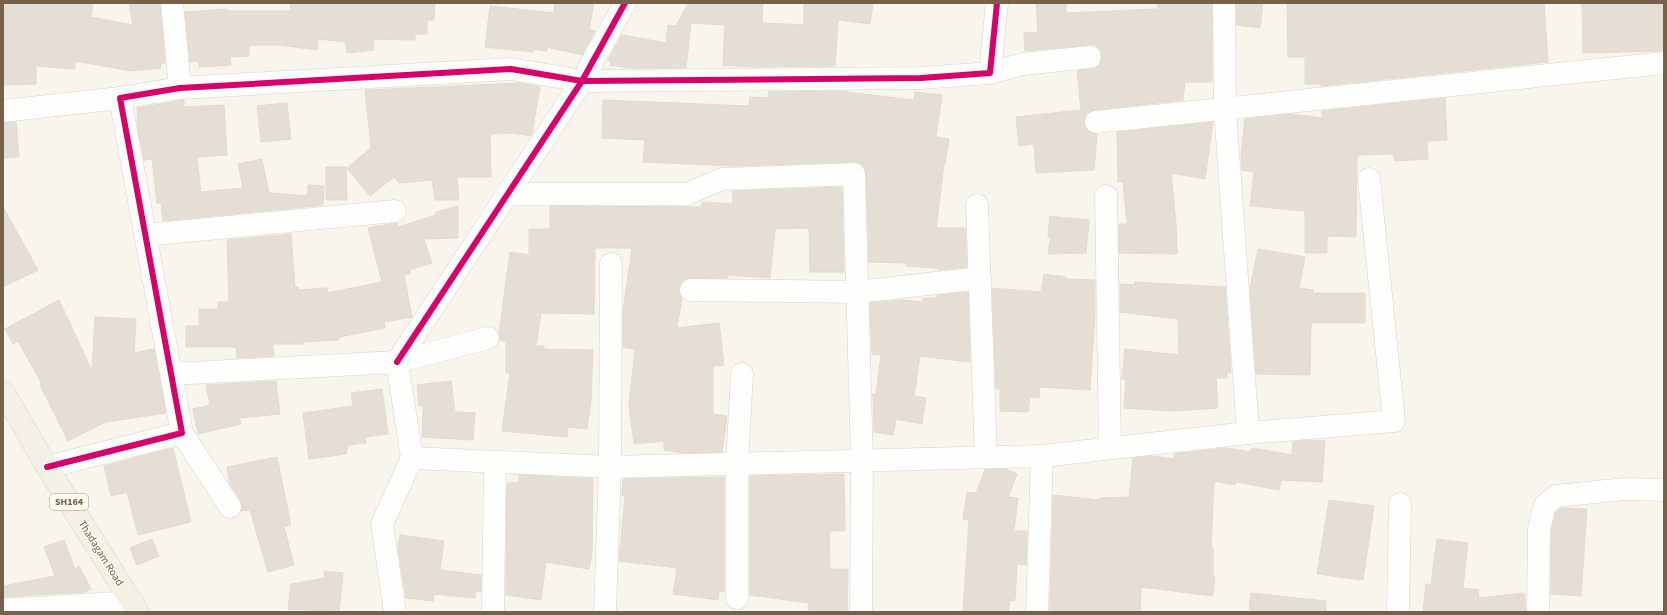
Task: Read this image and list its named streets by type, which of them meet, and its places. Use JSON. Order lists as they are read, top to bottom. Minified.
{"streets":{"main road":["SH164","Thadagam Road"]}}
